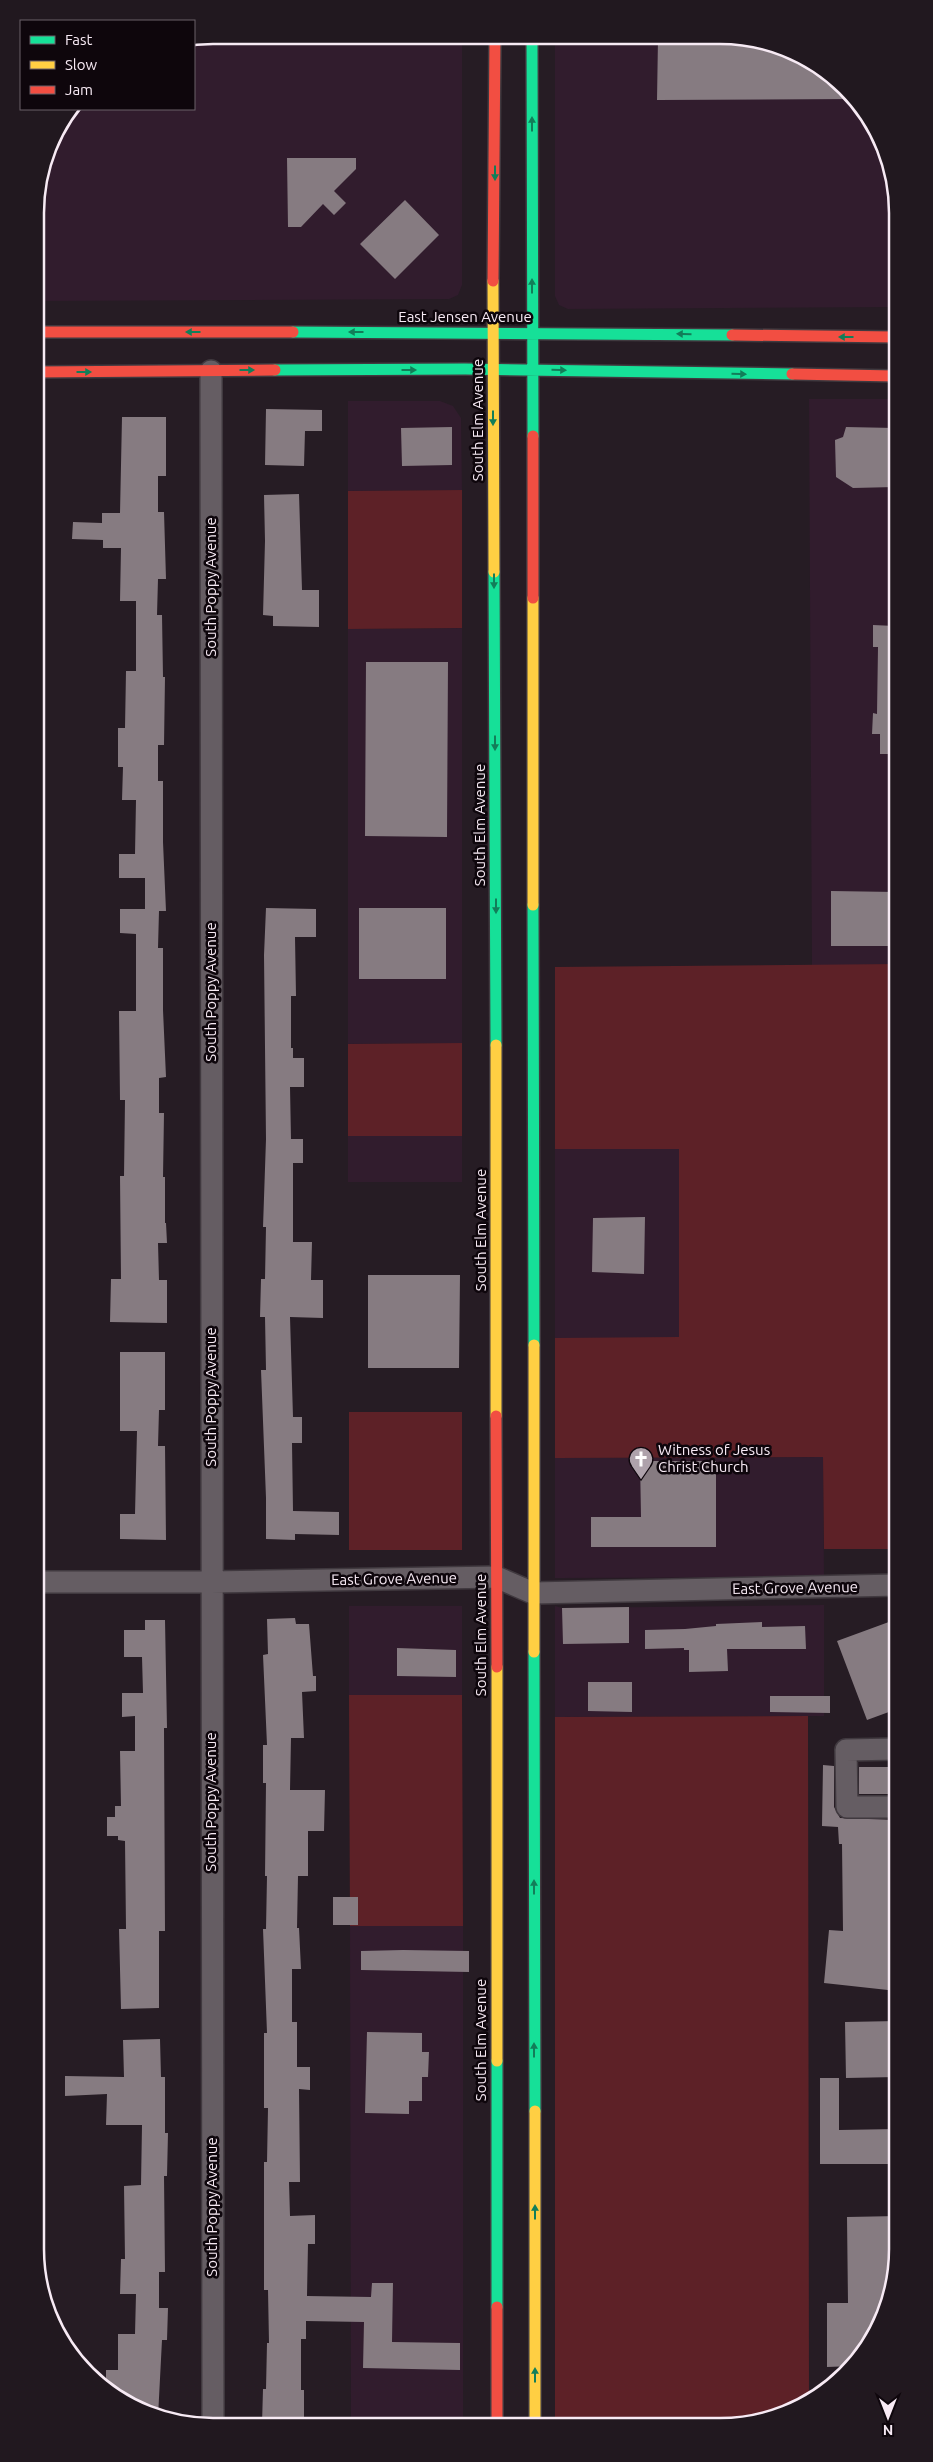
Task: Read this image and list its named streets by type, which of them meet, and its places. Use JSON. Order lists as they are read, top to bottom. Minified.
{"streets":{"main road":["East Jensen Avenue","South Elm Avenue"],"street":["South Poppy Avenue","East Grove Avenue"]},"crossings":[["East Jensen Avenue","South Elm Avenue"],["South Elm Avenue","East Grove Avenue"],["South Poppy Avenue","East Grove Avenue"]],"places":{"church":["Witness of Jesus Christ Church"]},"legend":["Fast","Slow","Jam"],"north":"bottom"}
